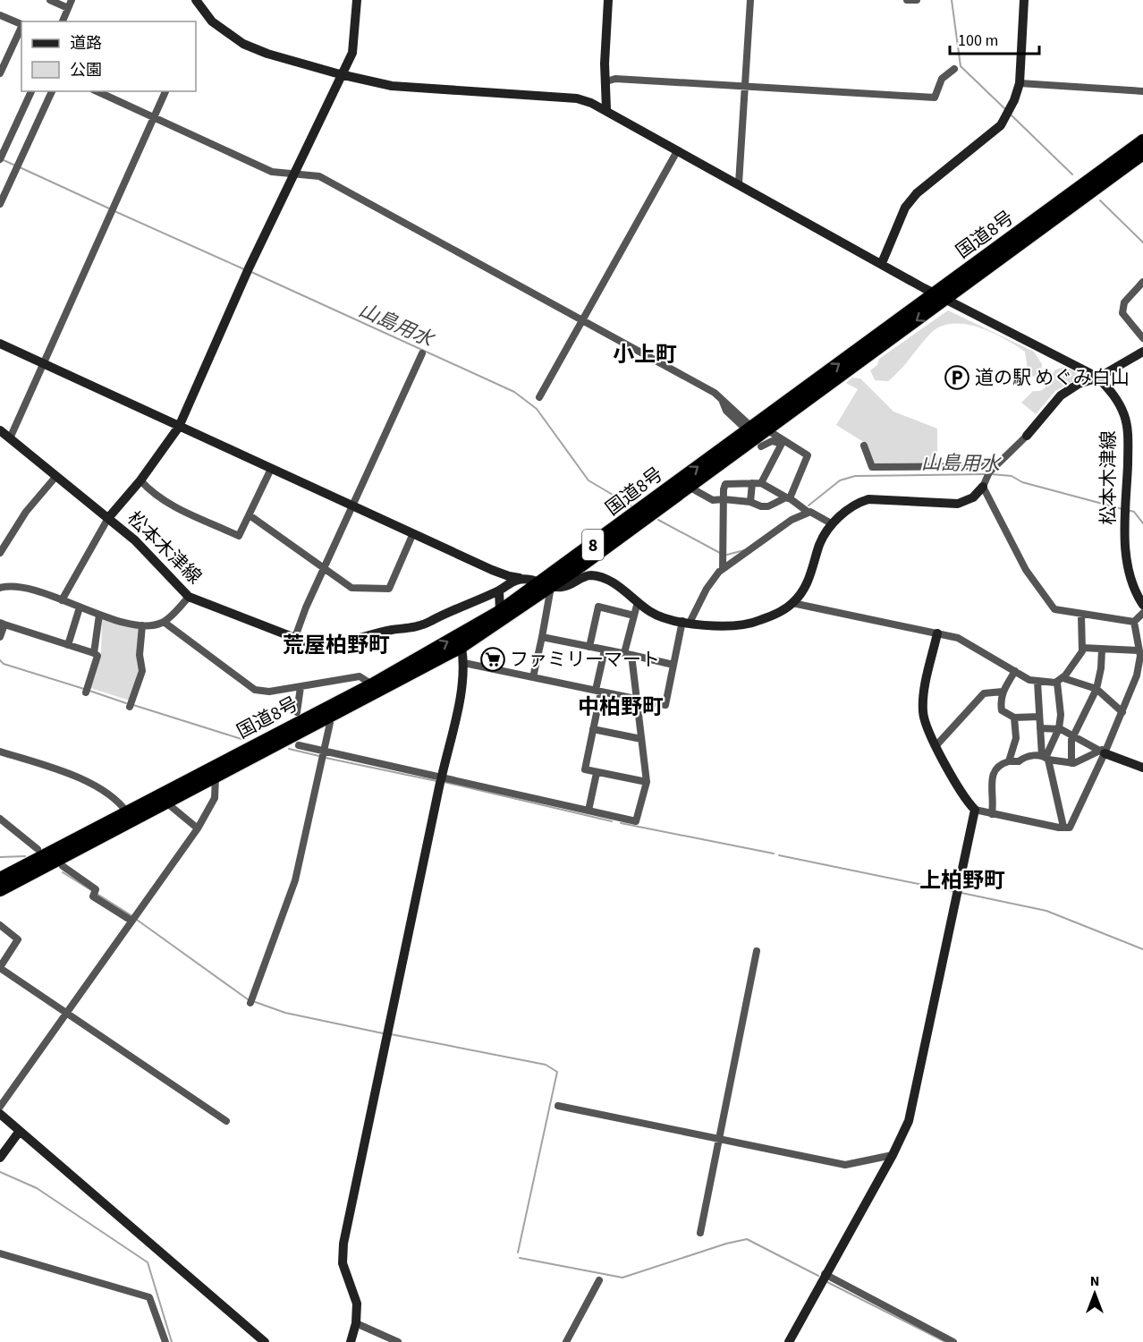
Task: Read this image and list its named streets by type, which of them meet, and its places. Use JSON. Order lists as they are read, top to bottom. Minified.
{"streets":{"highway":["国道8号","8"],"street":["松本木津線"]},"crossings":[["国道8号","松本木津線"]],"districts":["小上町","荒屋柏野町","中柏野町","上柏野町"],"water":["山島用水"],"places":{"parking":["道の駅 めぐみ白山"],"supermarket":["ファミリーマート"]},"legend":["道路","公園"],"scale_bar":"100 m","north":"top"}
